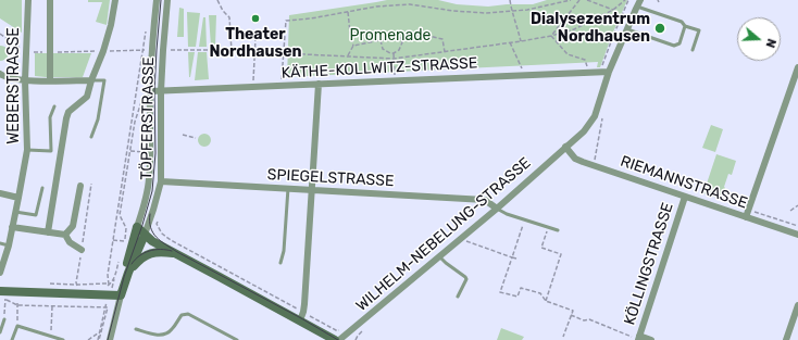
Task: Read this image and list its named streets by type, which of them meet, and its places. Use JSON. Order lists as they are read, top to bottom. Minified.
{"streets":{"street":["KÄTHE-KOLLWITZ-STRASSE","WEBERSTRASSE","TÖPFERSTRASSE","SPIEGELSTRASSE","RIEMANNSTRASSE","WILHELM-NEBELUNG-STRASSE","KÖLLINGSTRASSE"]},"crossings":[["KÄTHE-KOLLWITZ-STRASSE","TÖPFERSTRASSE"],["KÄTHE-KOLLWITZ-STRASSE","WILHELM-NEBELUNG-STRASSE"],["TÖPFERSTRASSE","SPIEGELSTRASSE"],["SPIEGELSTRASSE","WILHELM-NEBELUNG-STRASSE"],["RIEMANNSTRASSE","WILHELM-NEBELUNG-STRASSE"],["RIEMANNSTRASSE","KÖLLINGSTRASSE"]],"parks":["Promenade"],"places":["Theater Nordhausen","Dialysezentrum Nordhausen"],"north":"right"}
